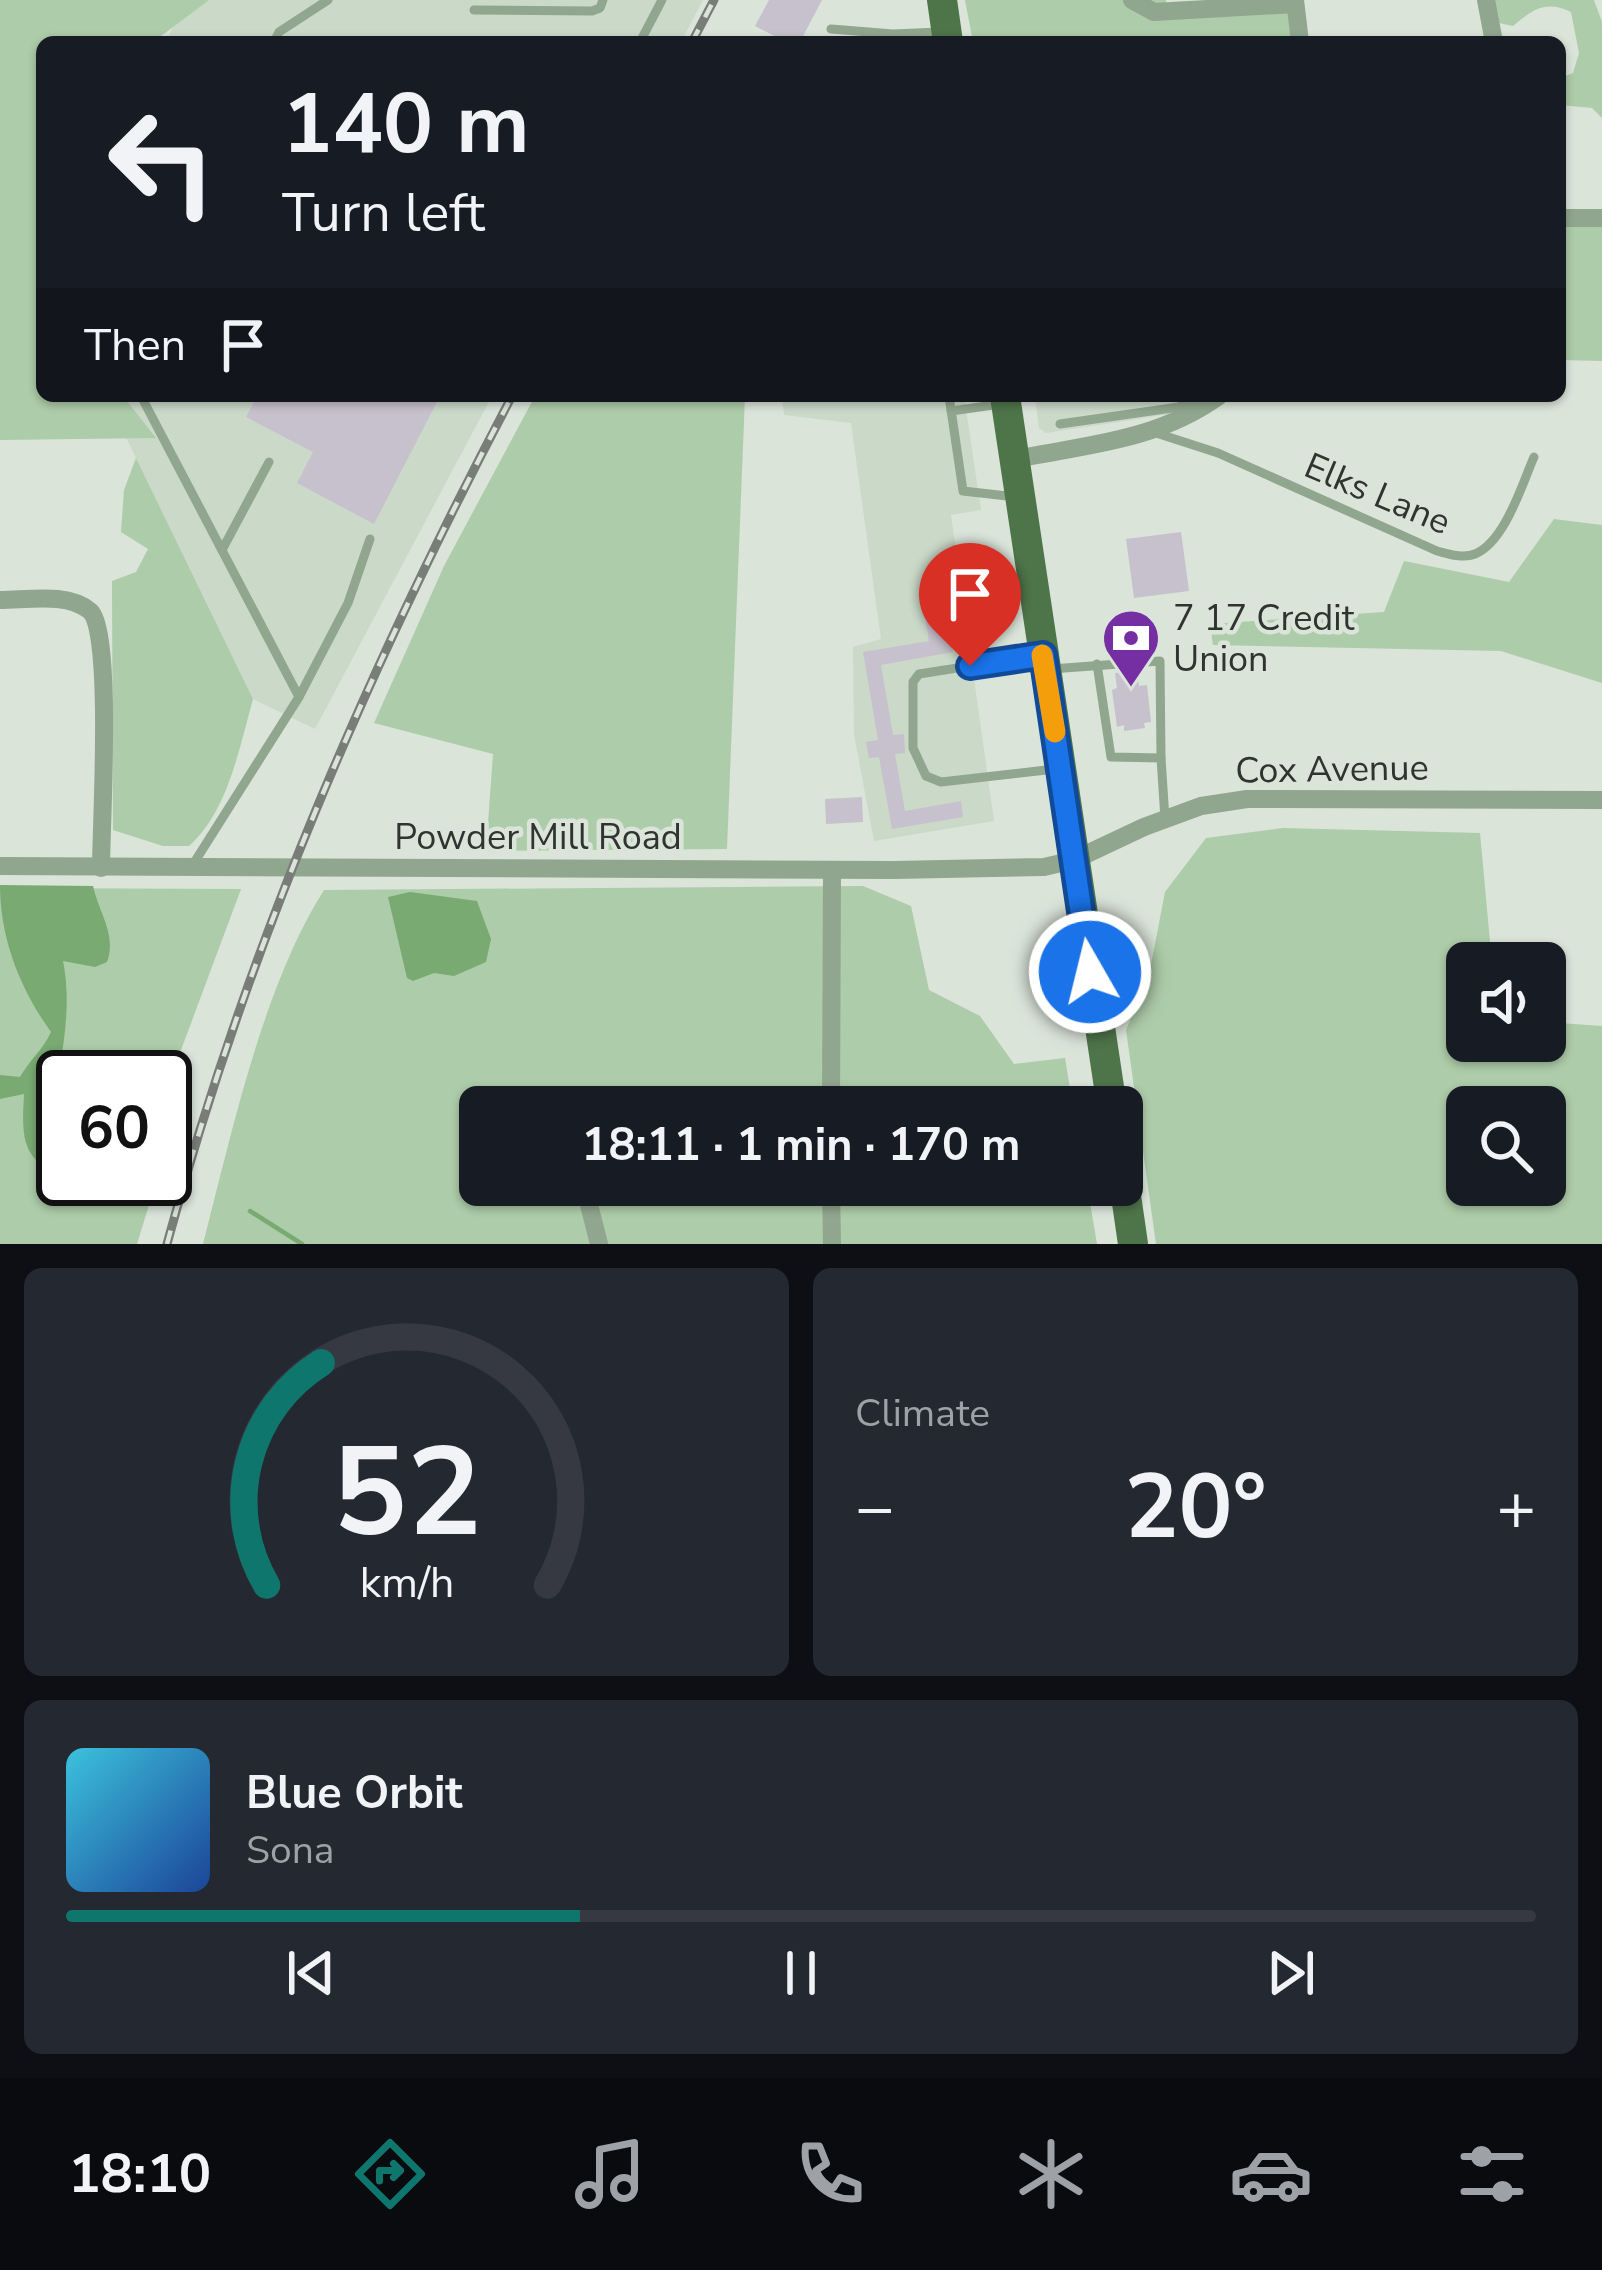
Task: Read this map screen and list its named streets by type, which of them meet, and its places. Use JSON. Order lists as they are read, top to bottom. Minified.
{"streets":{"street":["Cox Avenue","Powder Mill Road"],"lane":["Elks Lane"]},"crossings":[["Cox Avenue","Powder Mill Road"]],"places":{"bank":["7 17 Credit Union"]},"page":{"turn":["140 m","Turn left"],"then":"Then","limit":"60","trip":"18:11 · 1 min · 170 m","tile":"Climate","heat":["−","20°","+"],"song":["Blue Orbit","Sona"],"tabs":"18:10","gauge":["52","km/h"]}}
